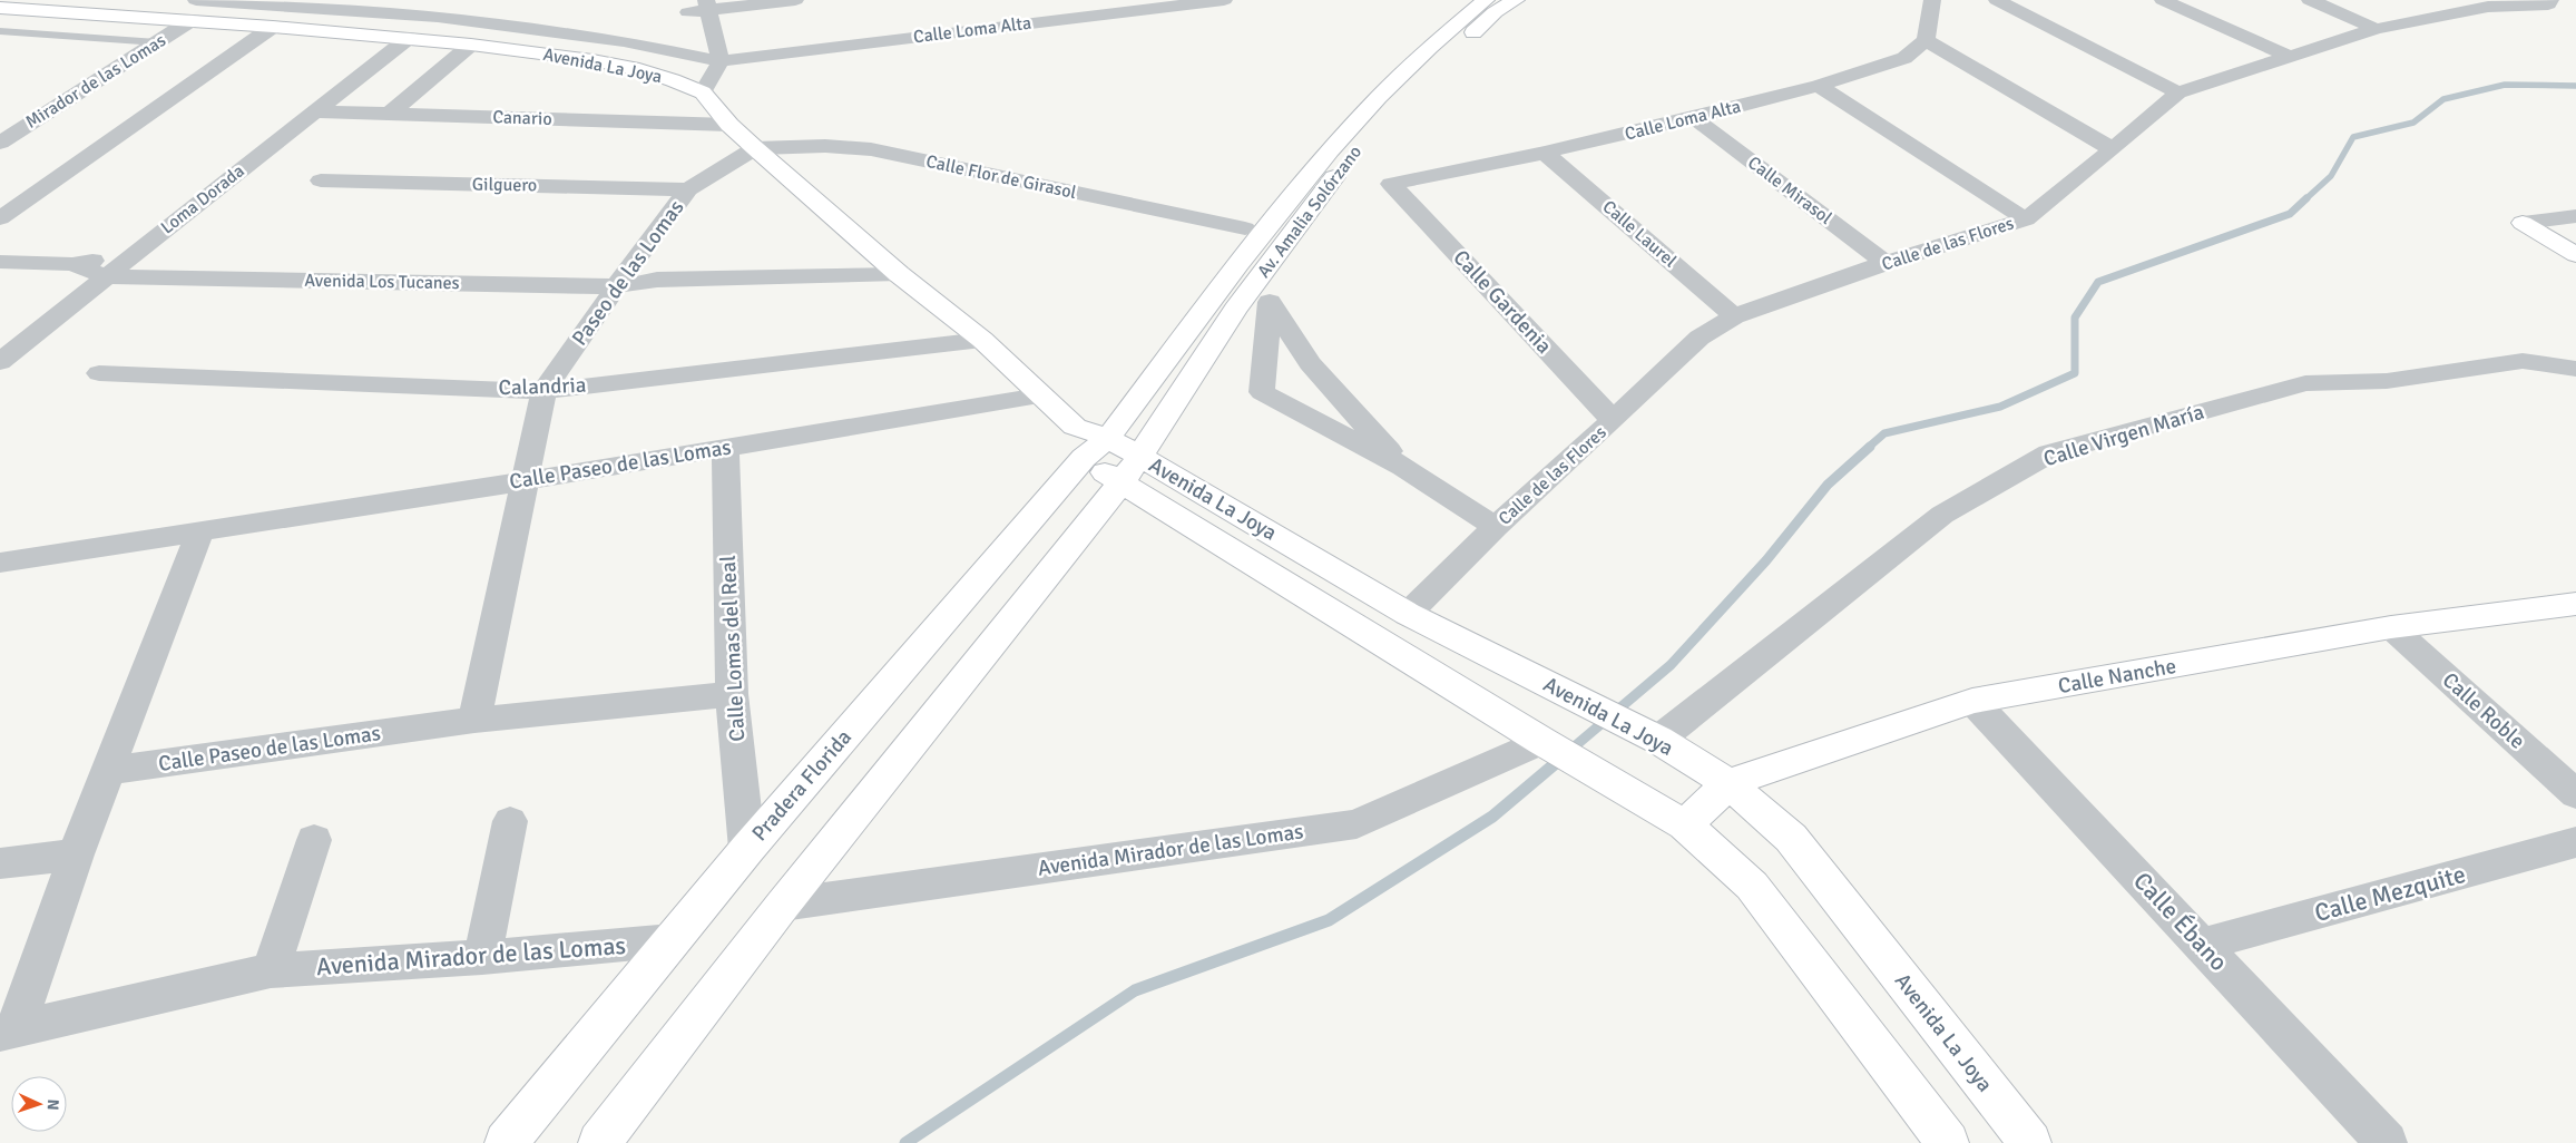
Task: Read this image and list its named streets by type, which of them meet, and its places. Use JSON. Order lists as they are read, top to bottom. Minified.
{"streets":{"main road":["Avenida La Joya","Av. Amalia Solórzano","Calle Nanche","Pradera Florida"],"street":["Calle Loma Alta","Mirador de las Lomas","Canario","Calle Flor de Girasol","Gilguero","Calle Mirasol","Loma Dorada","Calle Laurel","Calle de las Flores","Paseo de las Lomas","Avenida Los Tucanes","Calle Gardenia","Calandria","Calle Virgen María","Calle Paseo de las Lomas","Calle Lomas del Real","Calle Roble","Avenida Mirador de las Lomas","Calle Mezquite","Calle Ébano"]},"crossings":[["Calle Loma Alta","Avenida La Joya"],["Calle Loma Alta","Calle Mirasol"],["Calle Loma Alta","Calle Laurel"],["Calle Loma Alta","Calle Gardenia"],["Avenida La Joya","Mirador de las Lomas"],["Avenida La Joya","Canario"],["Avenida La Joya","Calle Flor de Girasol"],["Avenida La Joya","Loma Dorada"],["Avenida La Joya","Av. Amalia Solórzano"],["Avenida La Joya","Calle de las Flores"],["Avenida La Joya","Paseo de las Lomas"],["Avenida La Joya","Avenida Los Tucanes"],["Avenida La Joya","Calandria"],["Avenida La Joya","Calle Virgen María"],["Avenida La Joya","Calle Paseo de las Lomas"],["Avenida La Joya","Calle Nanche"],["Avenida La Joya","Pradera Florida"],["Avenida La Joya","Avenida Mirador de las Lomas"],["Canario","Loma Dorada"],["Calle Flor de Girasol","Paseo de las Lomas"],["Gilguero","Paseo de las Lomas"],["Calle Mirasol","Calle de las Flores"],["Loma Dorada","Avenida Los Tucanes"],["Av. Amalia Solórzano","Pradera Florida"],["Calle Laurel","Calle de las Flores"],["Calle de las Flores","Calle Gardenia"],["Paseo de las Lomas","Avenida Los Tucanes"],["Paseo de las Lomas","Calandria"],["Paseo de las Lomas","Calle Paseo de las Lomas"],["Calle Paseo de las Lomas","Calle Lomas del Real"],["Calle Lomas del Real","Pradera Florida"],["Calle Nanche","Calle Roble"],["Calle Nanche","Calle Ébano"],["Pradera Florida","Avenida Mirador de las Lomas"],["Calle Mezquite","Calle Ébano"]],"north":"right"}
